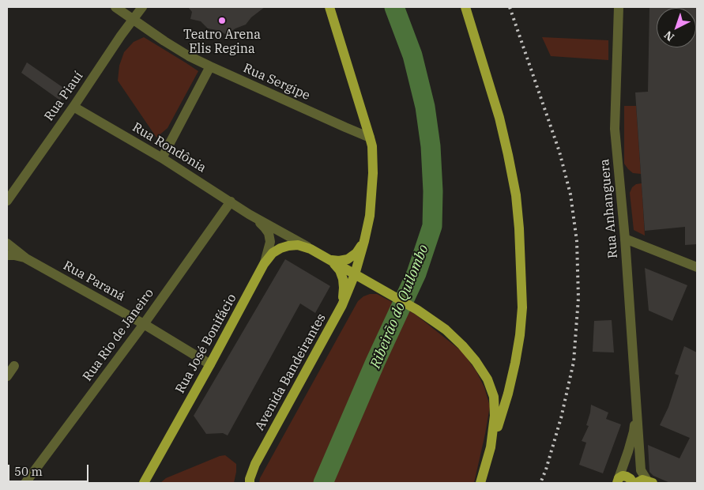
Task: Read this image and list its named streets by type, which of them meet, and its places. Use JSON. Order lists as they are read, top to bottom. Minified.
{"streets":{"main road":["Rua Rondônia","Rua Anhanguera","Rua José Bonifácio","Avenida Bandeirantes"],"street":["Rua Sergipe","Rua Piauí","Rua Paraná","Rua Rio de Janeiro"]},"crossings":[["Rua Sergipe","Rua Piauí"],["Rua Sergipe","Avenida Bandeirantes"],["Rua Piauí","Rua Rondônia"],["Rua Rondônia","Rua Rio de Janeiro"],["Rua Rondônia","Rua José Bonifácio"],["Rua Rondônia","Avenida Bandeirantes"],["Rua Paraná","Rua Rio de Janeiro"],["Rua Paraná","Rua José Bonifácio"]],"water":["Ribeirão do Quilombo"],"places":["Teatro Arena Elis Regina"],"scale_bar":"50 m","north":"bottom left"}
